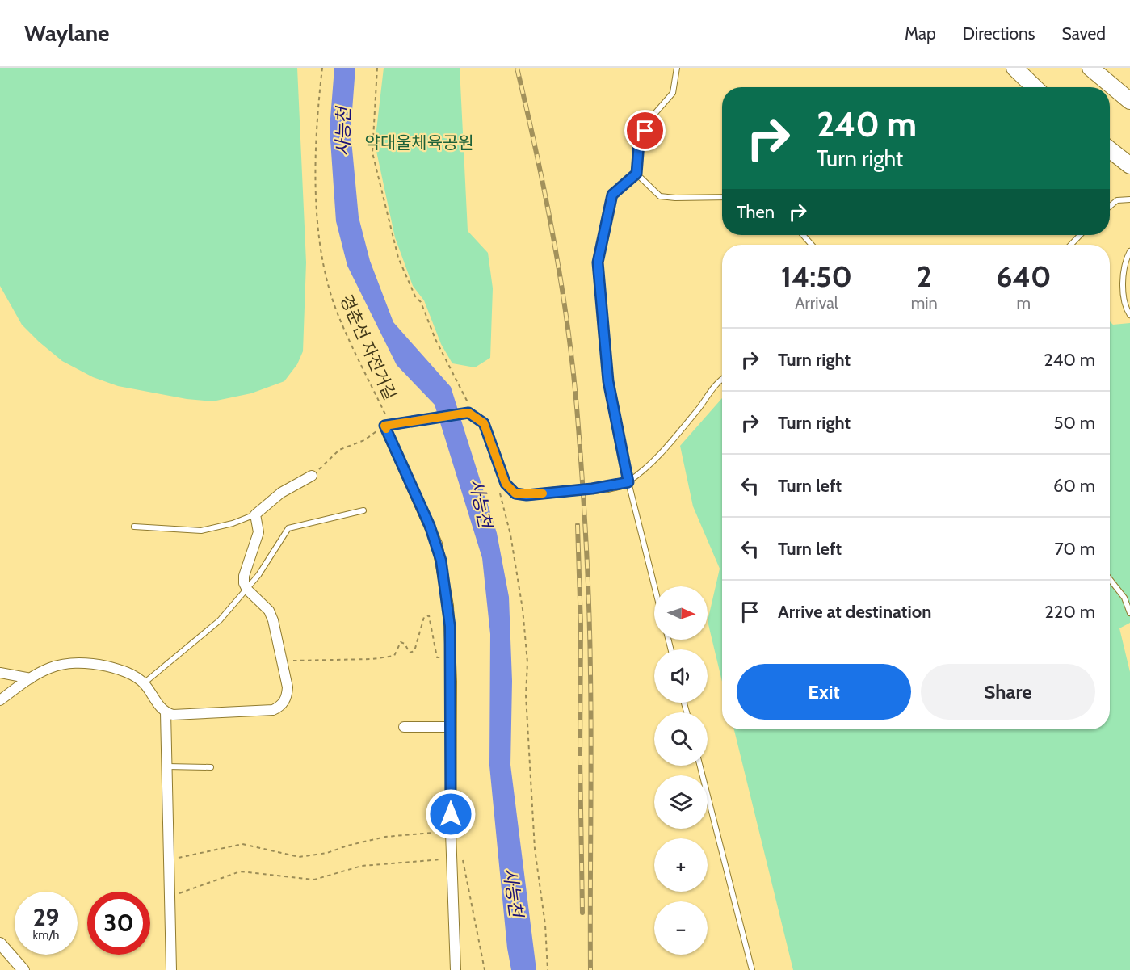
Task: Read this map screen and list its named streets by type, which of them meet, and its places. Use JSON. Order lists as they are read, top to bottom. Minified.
{"streets":{"path":["경춘선 자전거길"]},"water":["사능천"],"parks":["약대울체육공원"],"north":"right","page":{"header":"Waylane","nav":["Map","Directions","Saved"],"turn":["240 m","Turn right"],"then":"Then","eta":["14:50","Arrival","2","min","640","m"],"list":[{"name":"Turn right","value":"240 m"},{"name":"Turn right","value":"50 m"},{"name":"Turn left","value":"60 m"},{"name":"Turn left","value":"70 m"},{"name":"Arrive at destination","value":"220 m"}],"map_buttons":["+","−"],"buttons":["Exit","Share"],"speed":"29 km/h","limit":"30"}}
